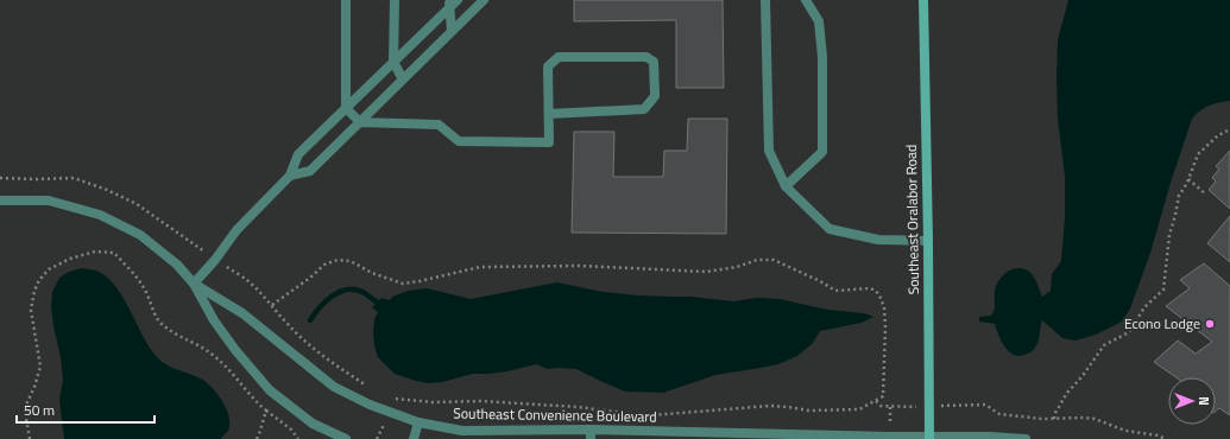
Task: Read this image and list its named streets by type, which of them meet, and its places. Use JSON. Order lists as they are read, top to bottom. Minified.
{"streets":{"main road":["Southeast Oralabor Road"],"street":["Southeast Convenience Boulevard"]},"crossings":[["Southeast Oralabor Road","Southeast Convenience Boulevard"]],"places":["Econo Lodge"],"scale_bar":"50 m","north":"right"}
